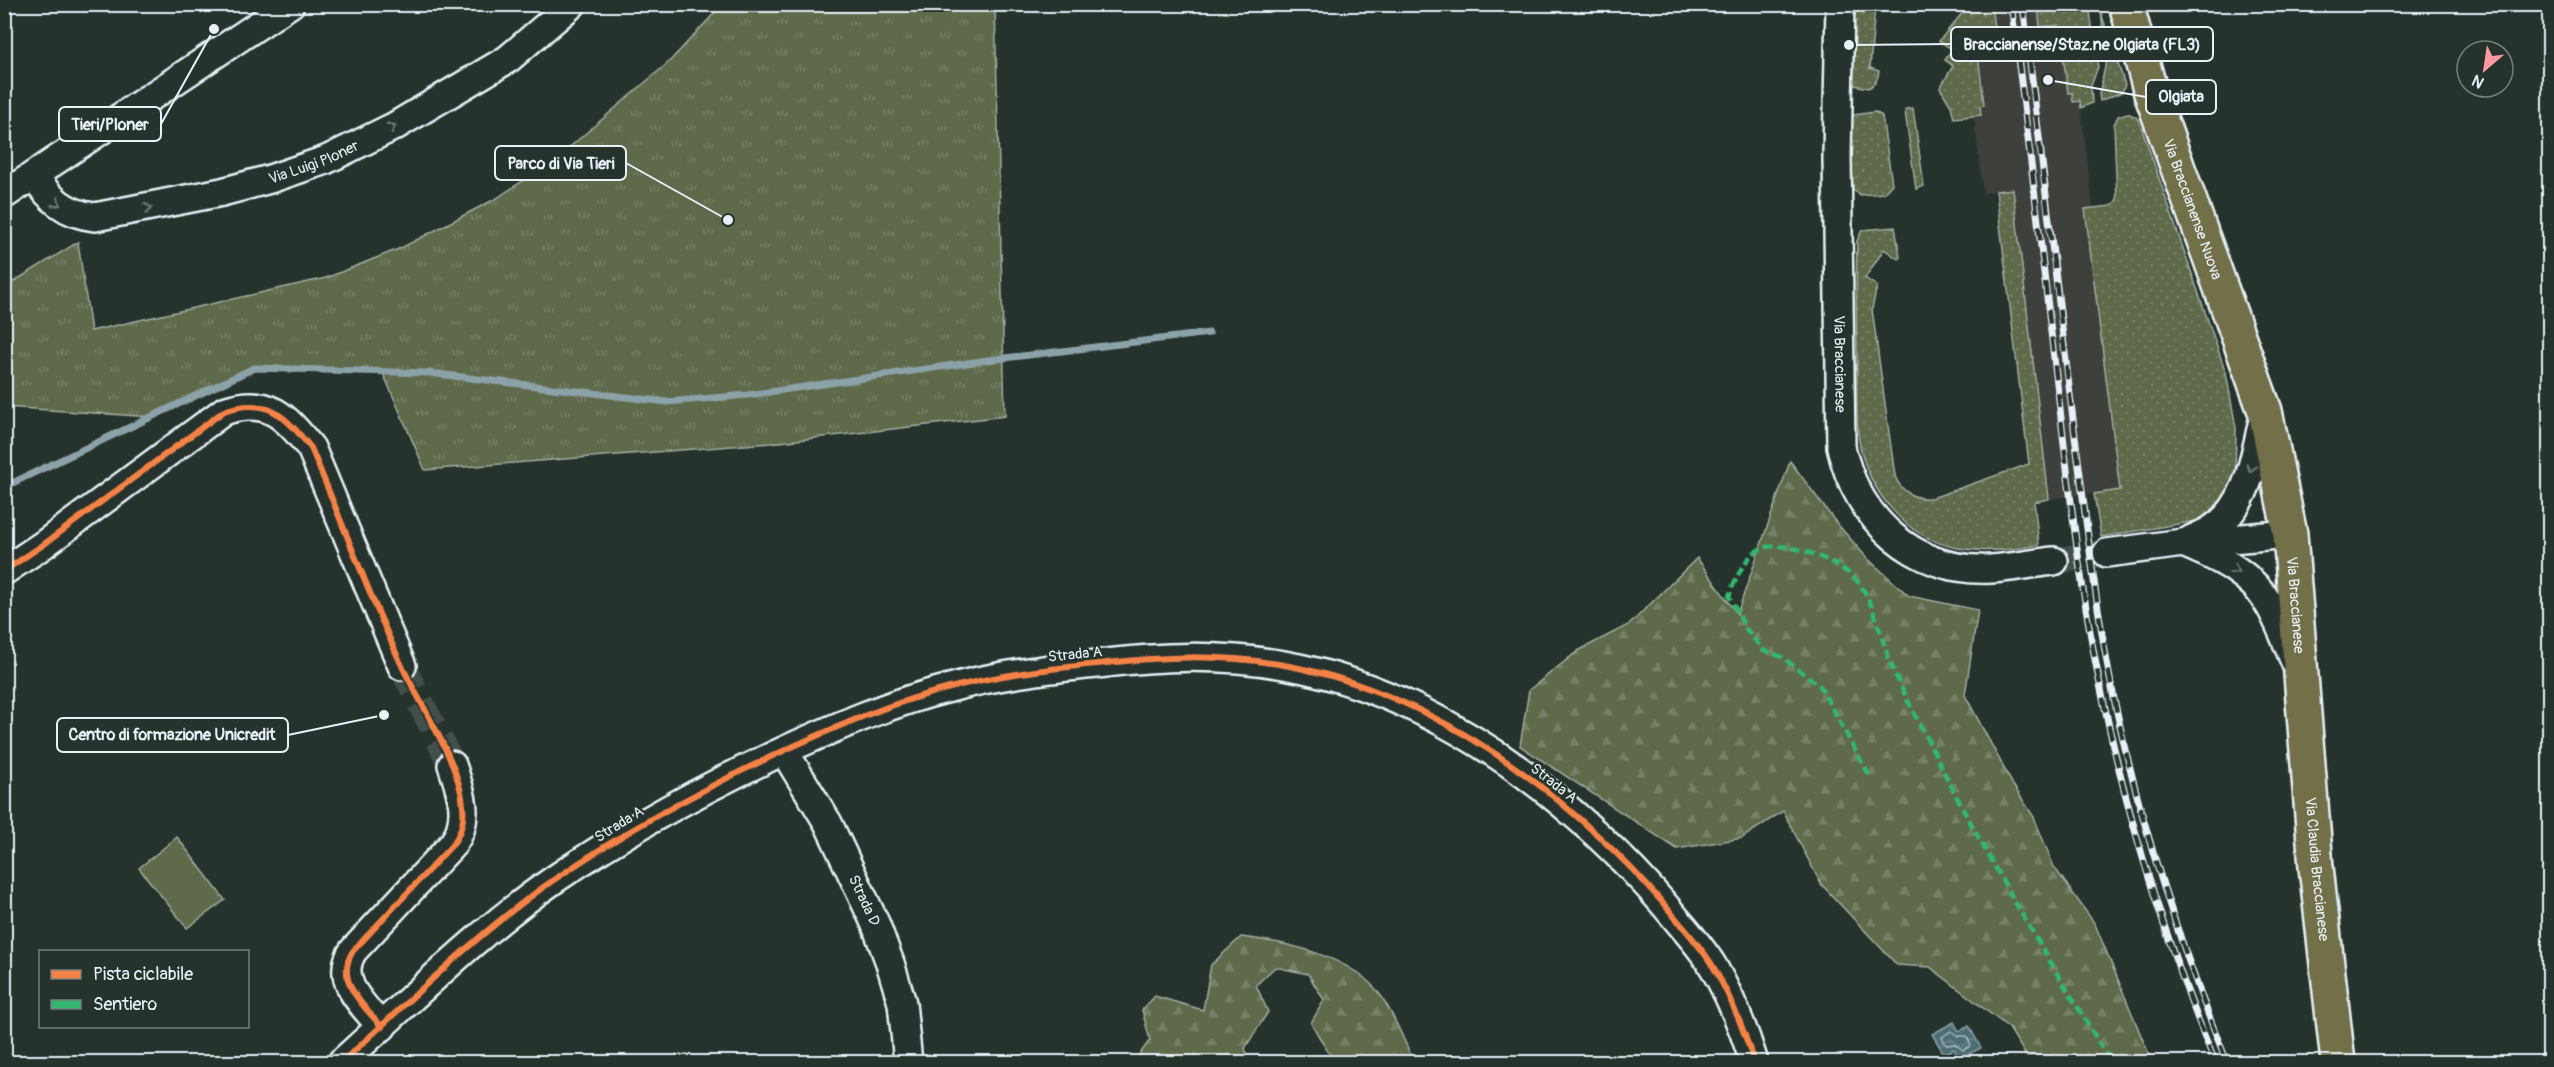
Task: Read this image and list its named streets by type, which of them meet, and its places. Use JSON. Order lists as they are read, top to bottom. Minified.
{"streets":{"main road":["Via Braccianense Nuova","Via Braccianese","Via Claudia Braccianese"],"street":["Via Luigi Ploner","Strada A","Strada D"]},"crossings":[["Via Braccianense Nuova","Via Braccianese"],["Via Braccianese","Via Claudia Braccianese"],["Strada A","Strada D"]],"places":["Tieri/Ploner","Braccianense/Staz.ne Olgiata (FL3)","Olgiata","Parco di Via Tieri","Centro di formazione Unicredit"],"legend":["Pista ciclabile","Sentiero"],"north":"bottom left"}
